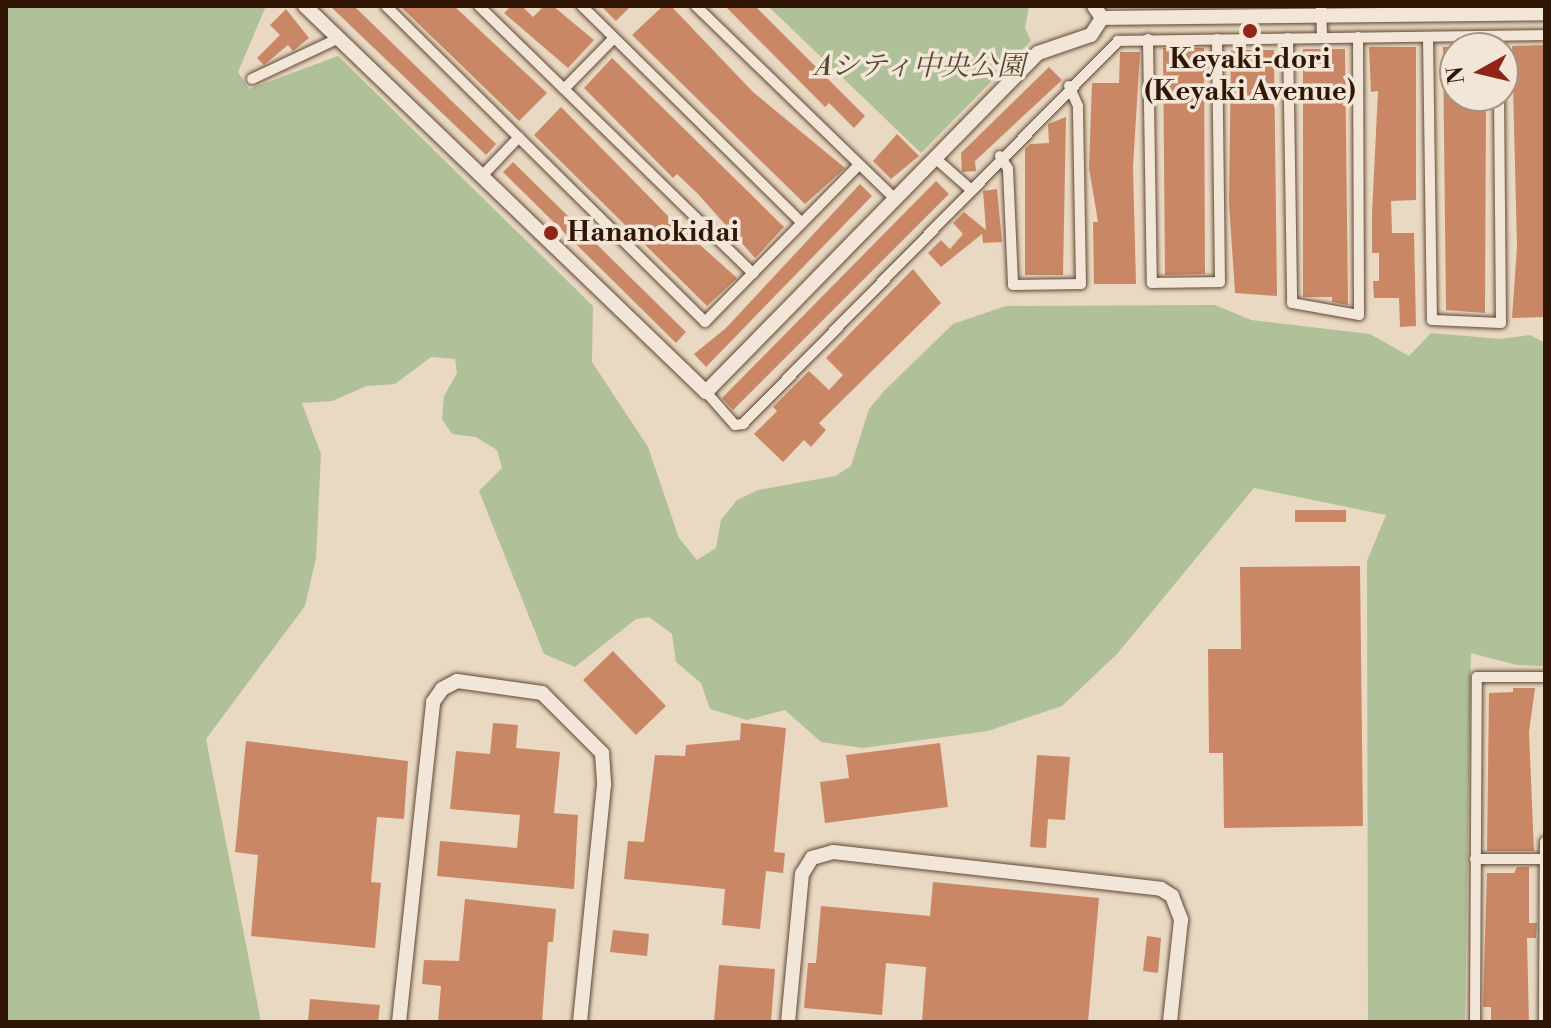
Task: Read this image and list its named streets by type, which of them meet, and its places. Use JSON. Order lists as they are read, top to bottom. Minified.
{"parks":["Aシティ中央公園"],"places":["Keyaki-dori (Keyaki Avenue)","Hananokidai"],"north":"left"}
